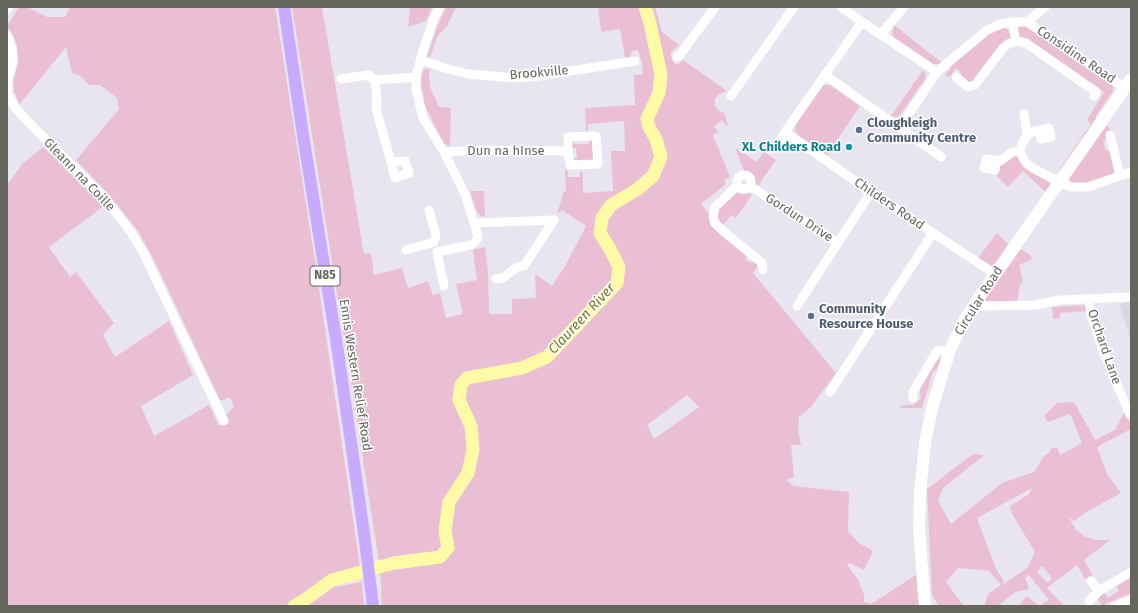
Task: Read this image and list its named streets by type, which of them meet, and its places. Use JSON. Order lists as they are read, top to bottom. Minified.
{"streets":{"main road":["N85","Circular Road","Ennis Western Relief Road"],"street":["Considine Road","Brookville","Dun na hInse","Gleann na Coille","Childers Road","Gordun Drive","Orchard Lane"]},"crossings":[["Considine Road","Circular Road"],["Brookville","Dun na hInse"],["Childers Road","Gordun Drive"],["Childers Road","Circular Road"],["Circular Road","Orchard Lane"]],"water":["Claureen River"],"places":["Cloughleigh Community Centre","XL Childers Road","Community Resource House"]}
